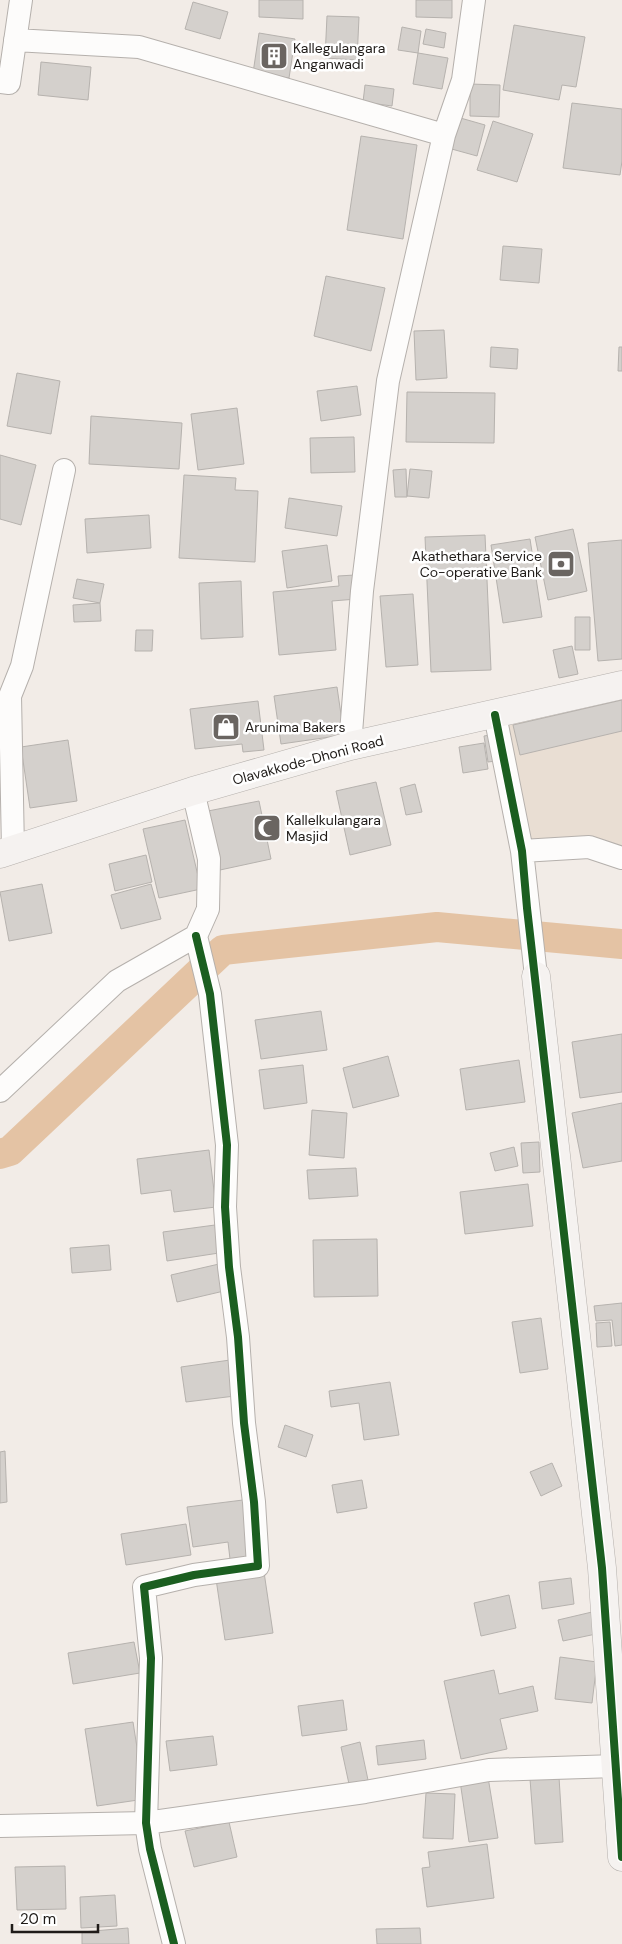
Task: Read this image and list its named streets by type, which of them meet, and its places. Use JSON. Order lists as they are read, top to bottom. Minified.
{"streets":{"street":["Olavakkode-Dhoni Road"]},"places":{"building":["Kallegulangara Anganwadi"],"bank":["Akathethara Service Co-operative Bank"],"shop":["Arunima Bakers"],"mosque":["Kallelkulangara Masjid"]},"scale_bar":"20 m"}
